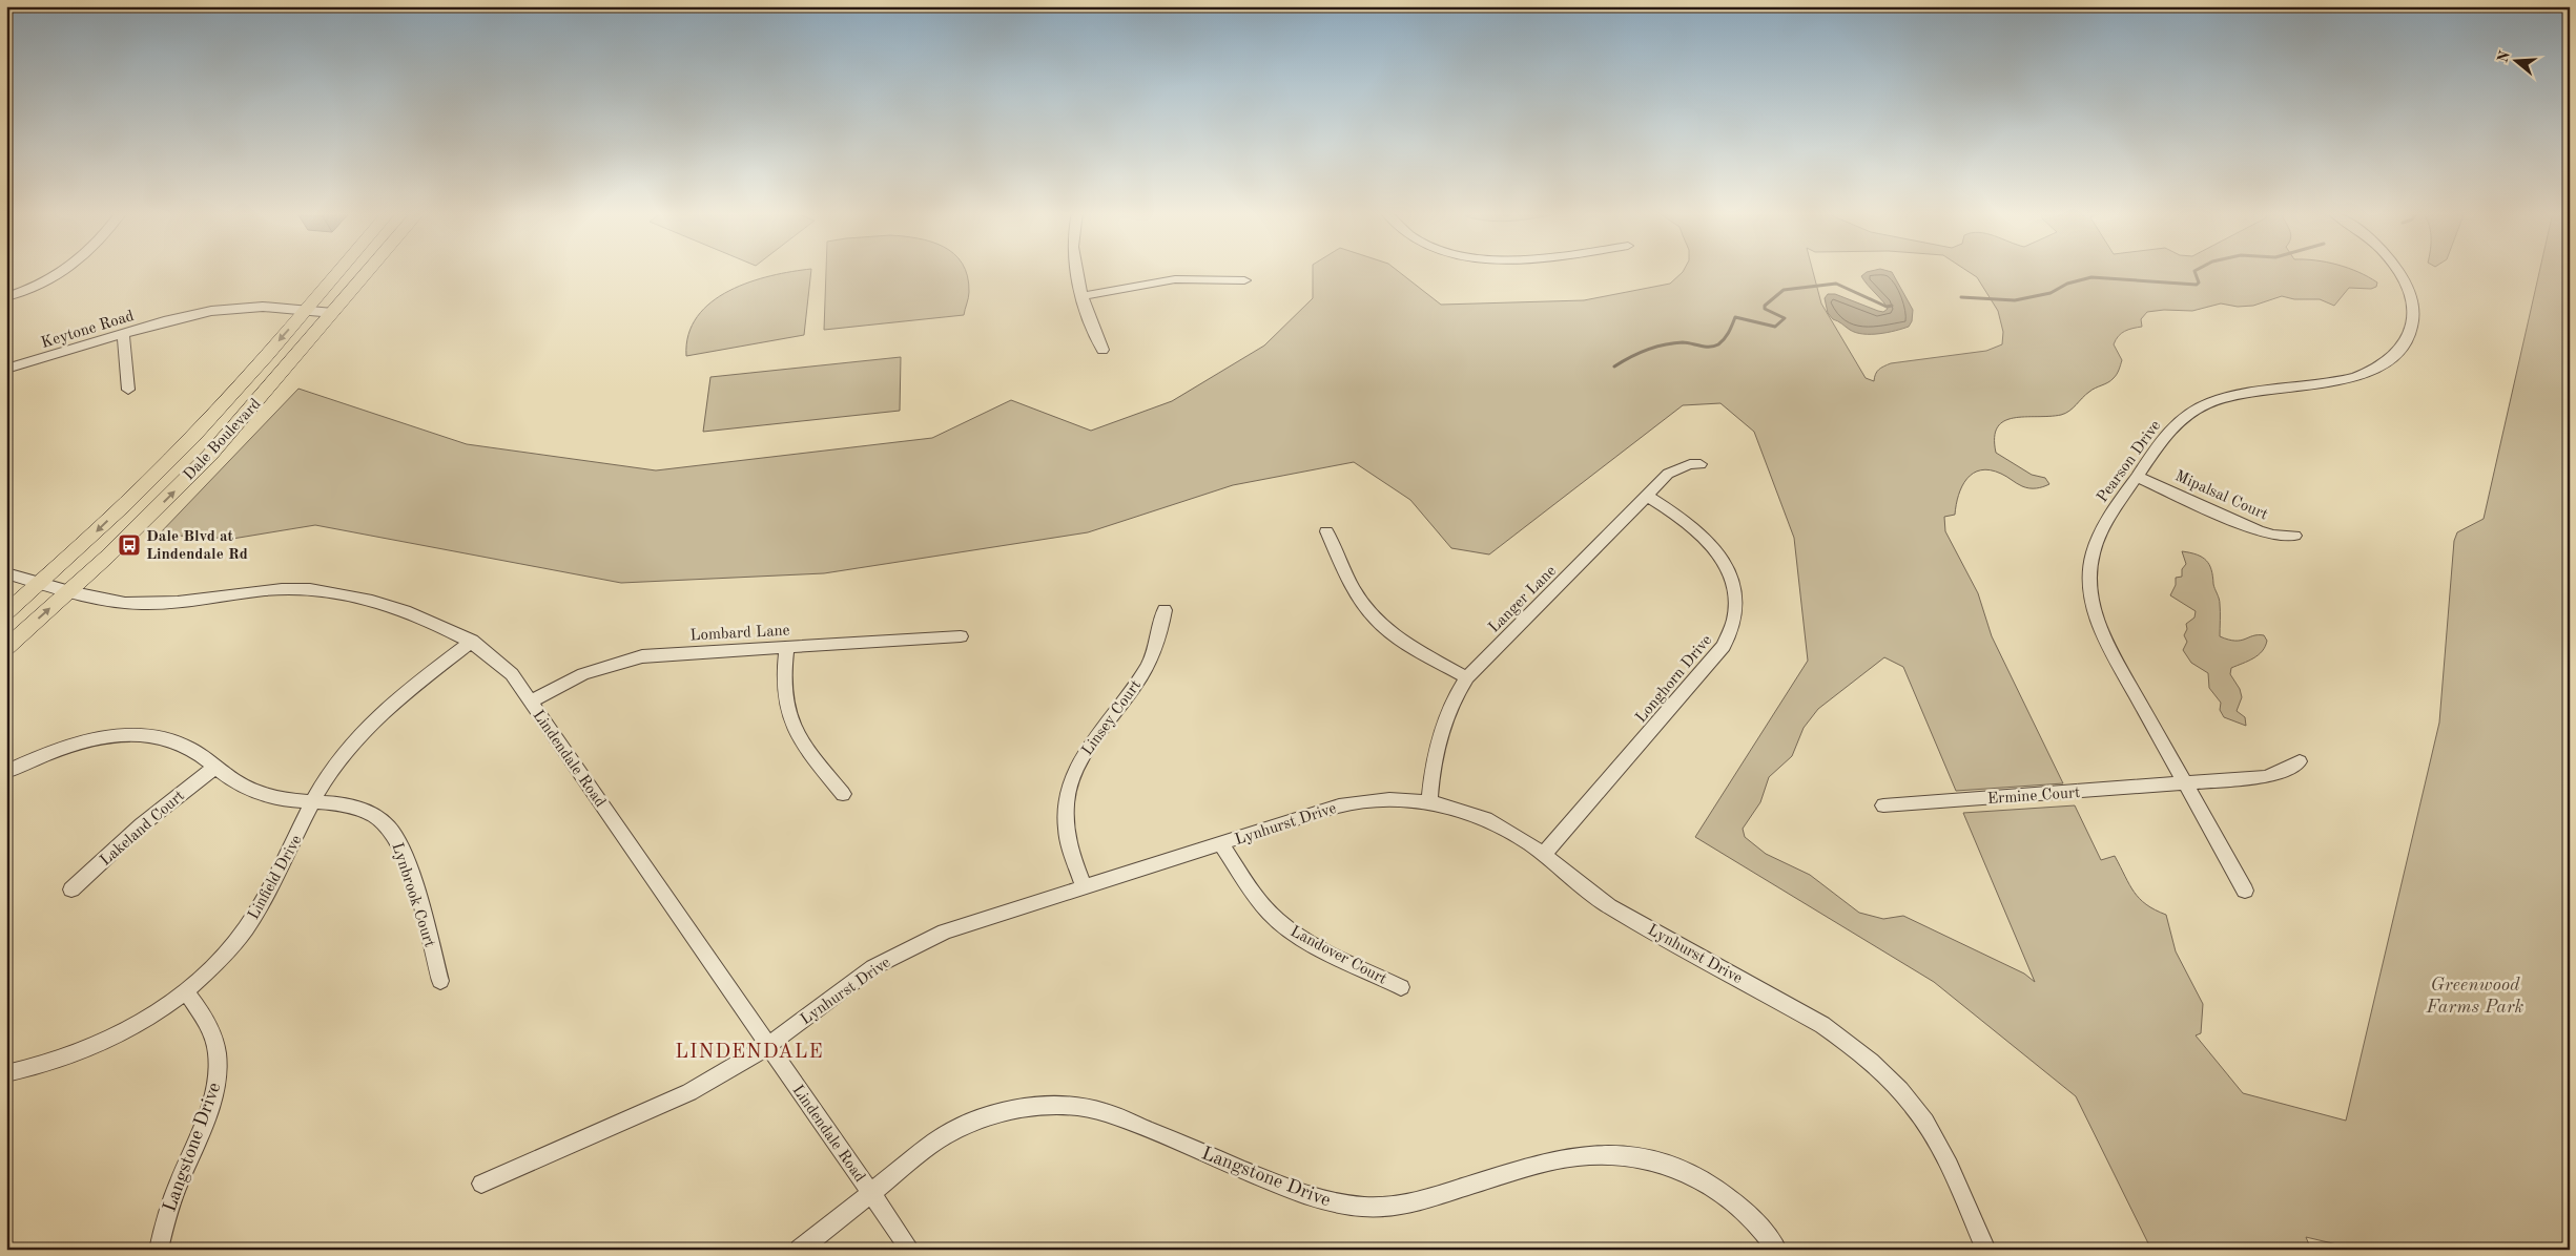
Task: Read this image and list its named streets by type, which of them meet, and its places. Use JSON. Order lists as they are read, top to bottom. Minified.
{"streets":{"main road":["Dale Boulevard"],"street":["Keytone Road","Pearson Drive","Mipalsal Court","Langer Lane","Lombard Lane","Longhorn Drive","Linsey Court","Lindendale Road","Ermine Court","Lynhurst Drive","Lakeland Court","Linfield Drive","Lynbrook Court","Landover Court","Langstone Drive"]},"crossings":[["Keytone Road","Dale Boulevard"],["Dale Boulevard","Lindendale Road"],["Pearson Drive","Mipalsal Court"],["Pearson Drive","Ermine Court"],["Langer Lane","Longhorn Drive"],["Langer Lane","Lynhurst Drive"],["Lombard Lane","Lindendale Road"],["Longhorn Drive","Lynhurst Drive"],["Linsey Court","Lynhurst Drive"],["Lindendale Road","Lynhurst Drive"],["Lindendale Road","Linfield Drive"],["Lindendale Road","Langstone Drive"],["Lynhurst Drive","Landover Court"],["Lakeland Court","Lynbrook Court"],["Linfield Drive","Lynbrook Court"],["Linfield Drive","Langstone Drive"]],"districts":["LINDENDALE"],"parks":["Greenwood Farms Park"],"places":{"bus stop":["Dale Blvd at Lindendale Rd"]},"north":"left"}
